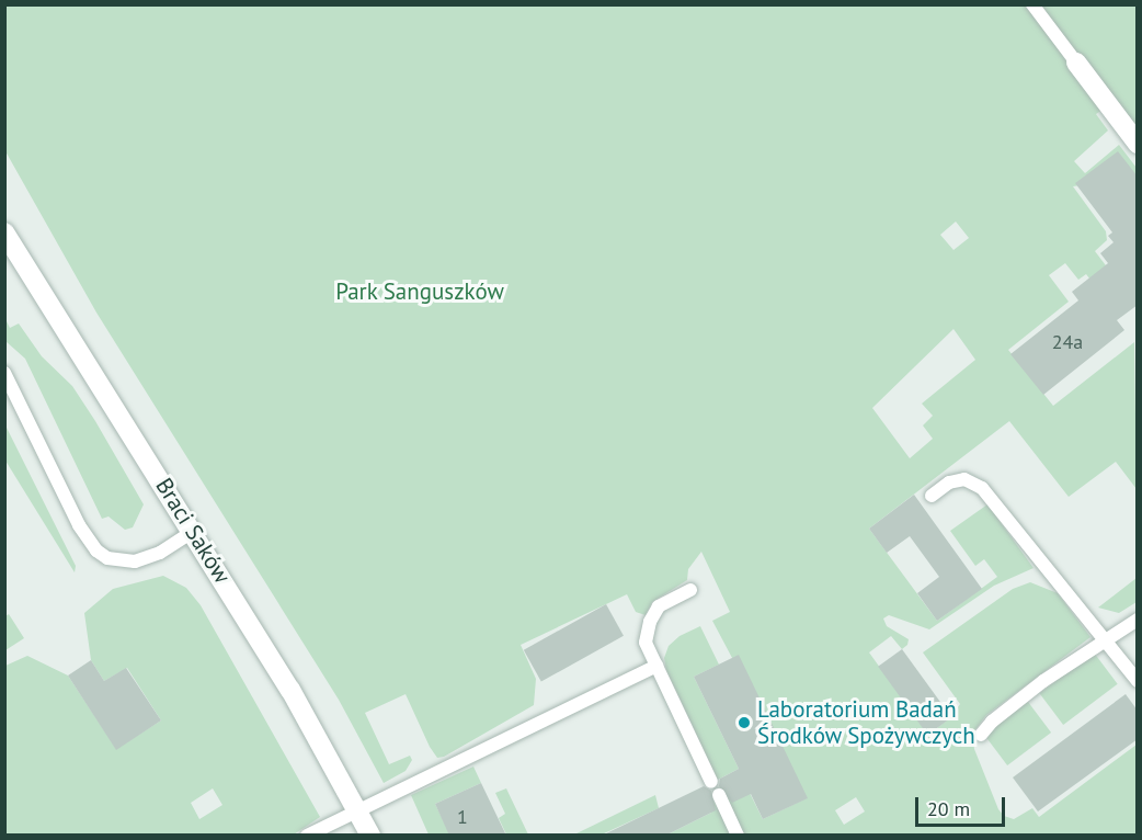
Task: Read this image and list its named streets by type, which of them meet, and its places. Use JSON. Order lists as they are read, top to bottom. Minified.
{"streets":{"street":["Braci Saków"]},"parks":["Park Sanguszków"],"places":["Laboratorium Badań Środków Spożywczych"],"house_numbers":["24a","1"],"scale_bar":"20 m"}
